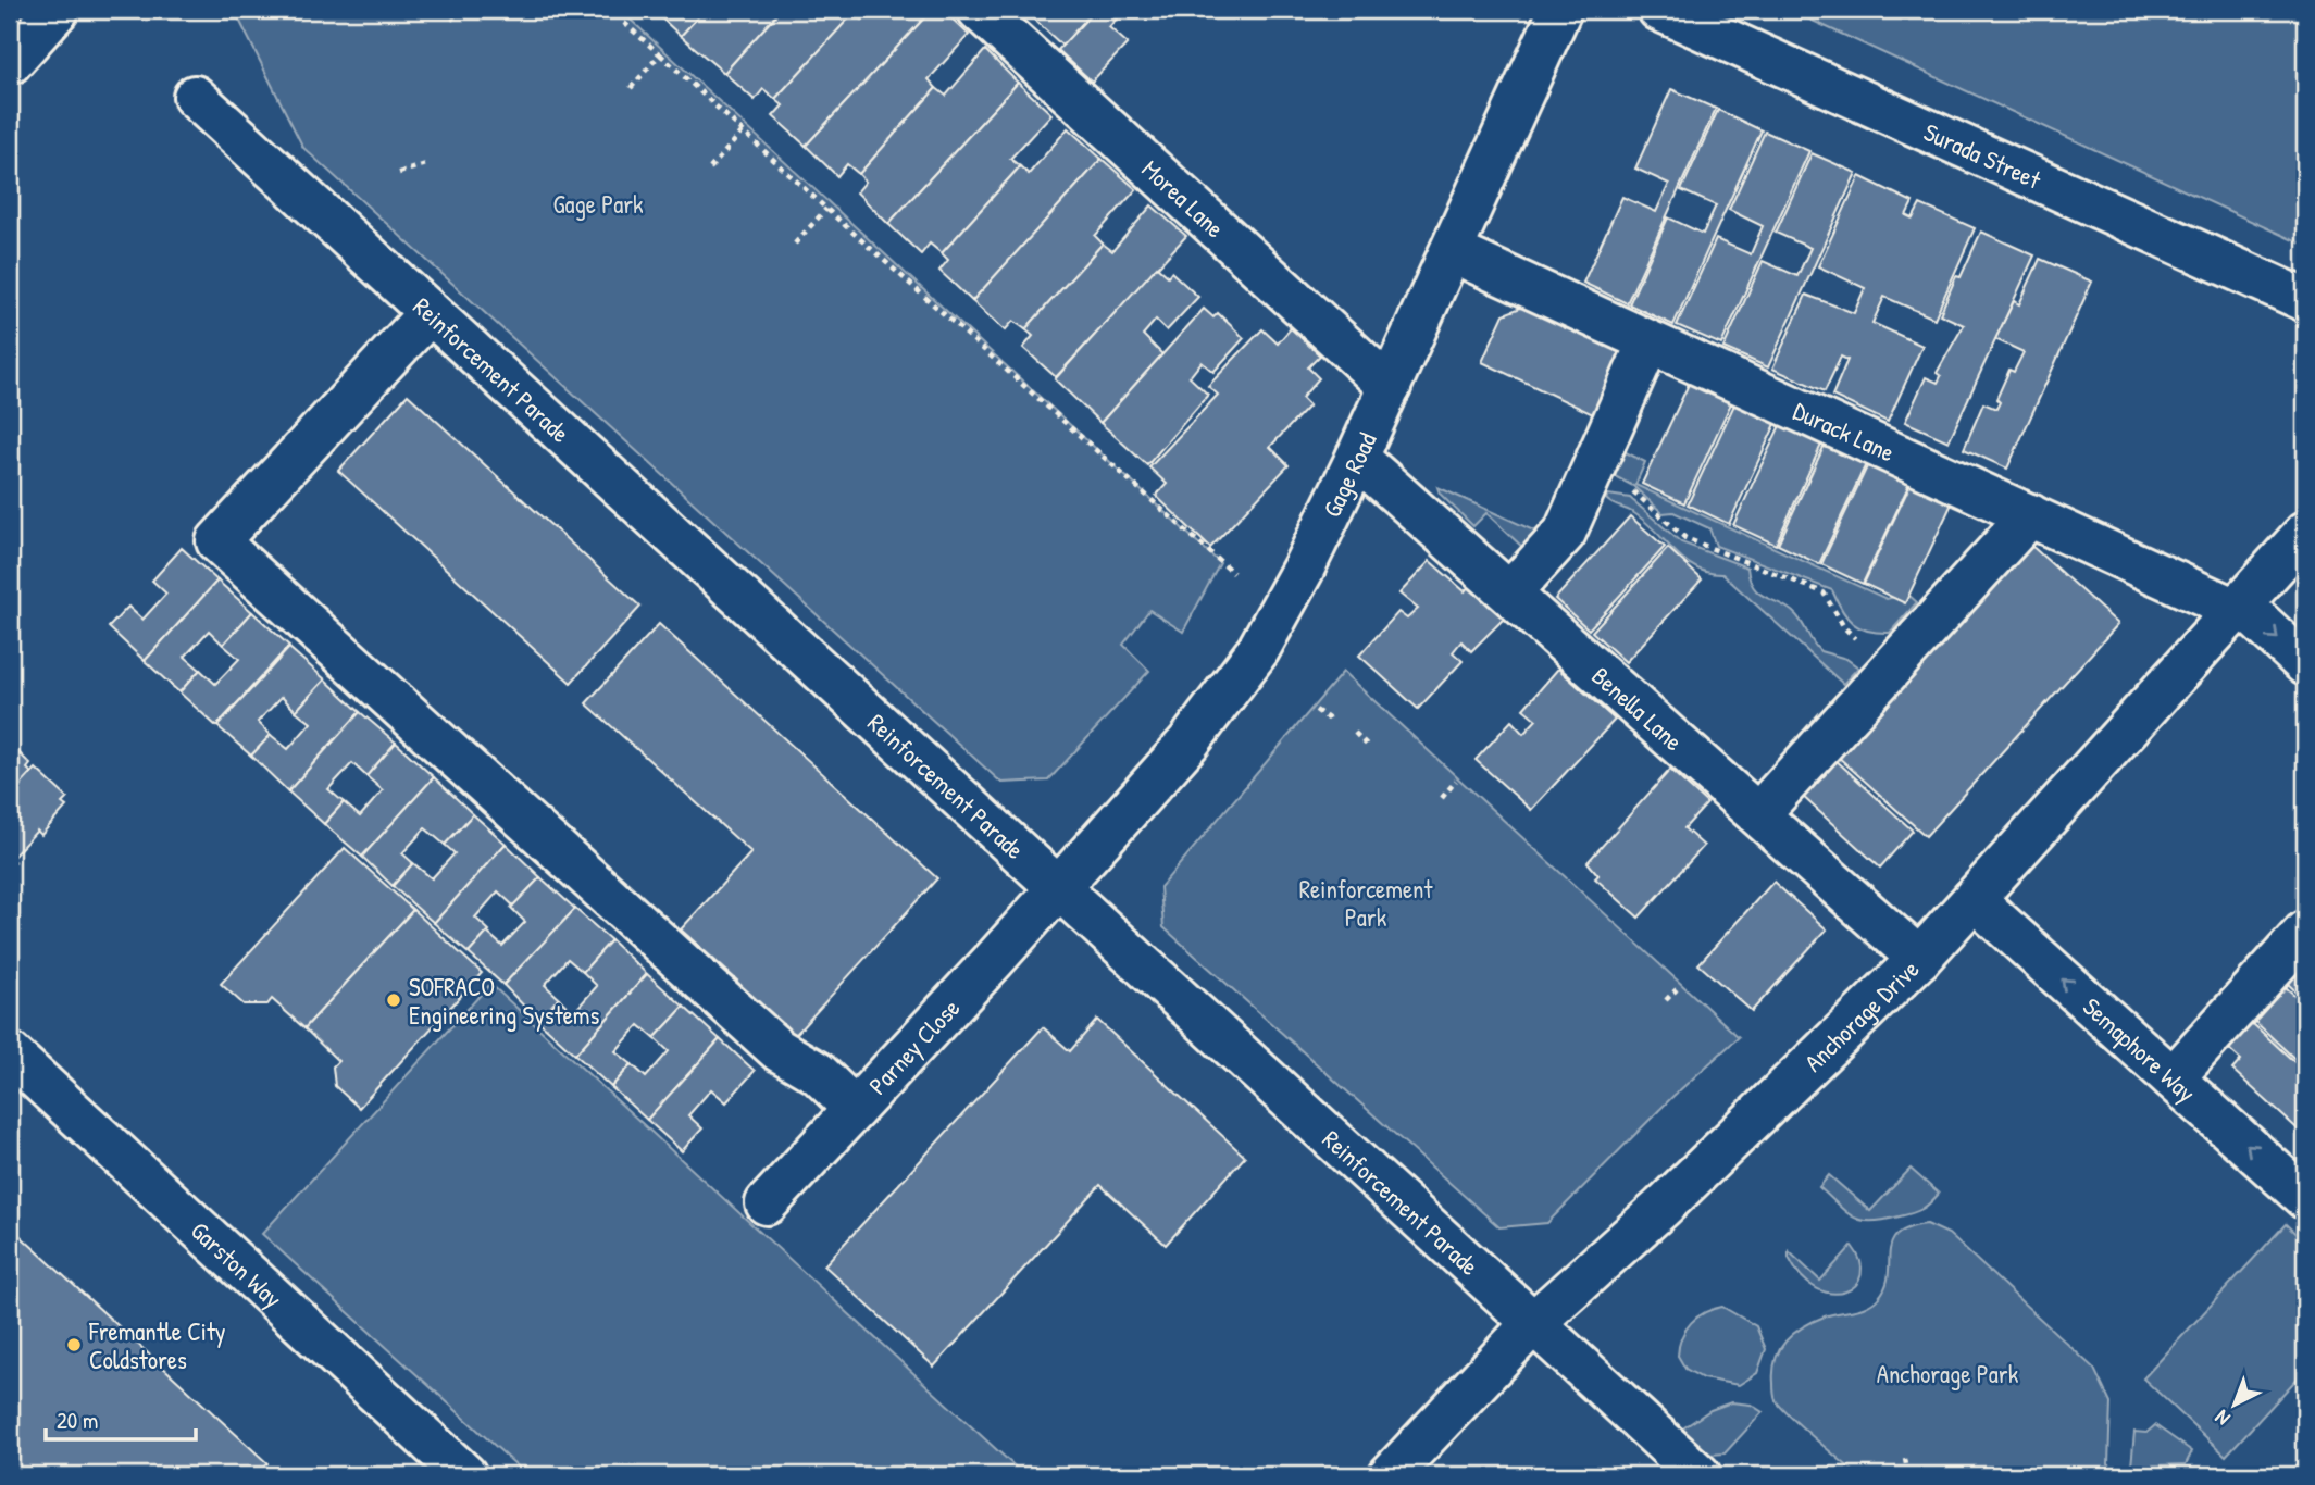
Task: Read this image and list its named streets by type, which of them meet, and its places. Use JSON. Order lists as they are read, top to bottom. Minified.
{"streets":{"street":["Surada Street","Morea Lane","Reinforcement Parade","Durack Lane","Gage Road","Benella Lane","Anchorage Drive","Parney Close","Semaphore Way","Garston Way"]},"crossings":[["Morea Lane","Gage Road"],["Reinforcement Parade","Gage Road"],["Reinforcement Parade","Anchorage Drive"],["Reinforcement Parade","Parney Close"],["Durack Lane","Gage Road"],["Durack Lane","Anchorage Drive"],["Gage Road","Benella Lane"],["Gage Road","Parney Close"],["Benella Lane","Anchorage Drive"],["Anchorage Drive","Semaphore Way"]],"one_way":["Semaphore Way"],"parks":["Gage Park","Reinforcement Park","Anchorage Park"],"places":["SOFRACO Engineering Systems","Fremantle City Coldstores"],"scale_bar":"20 m","north":"bottom left"}
